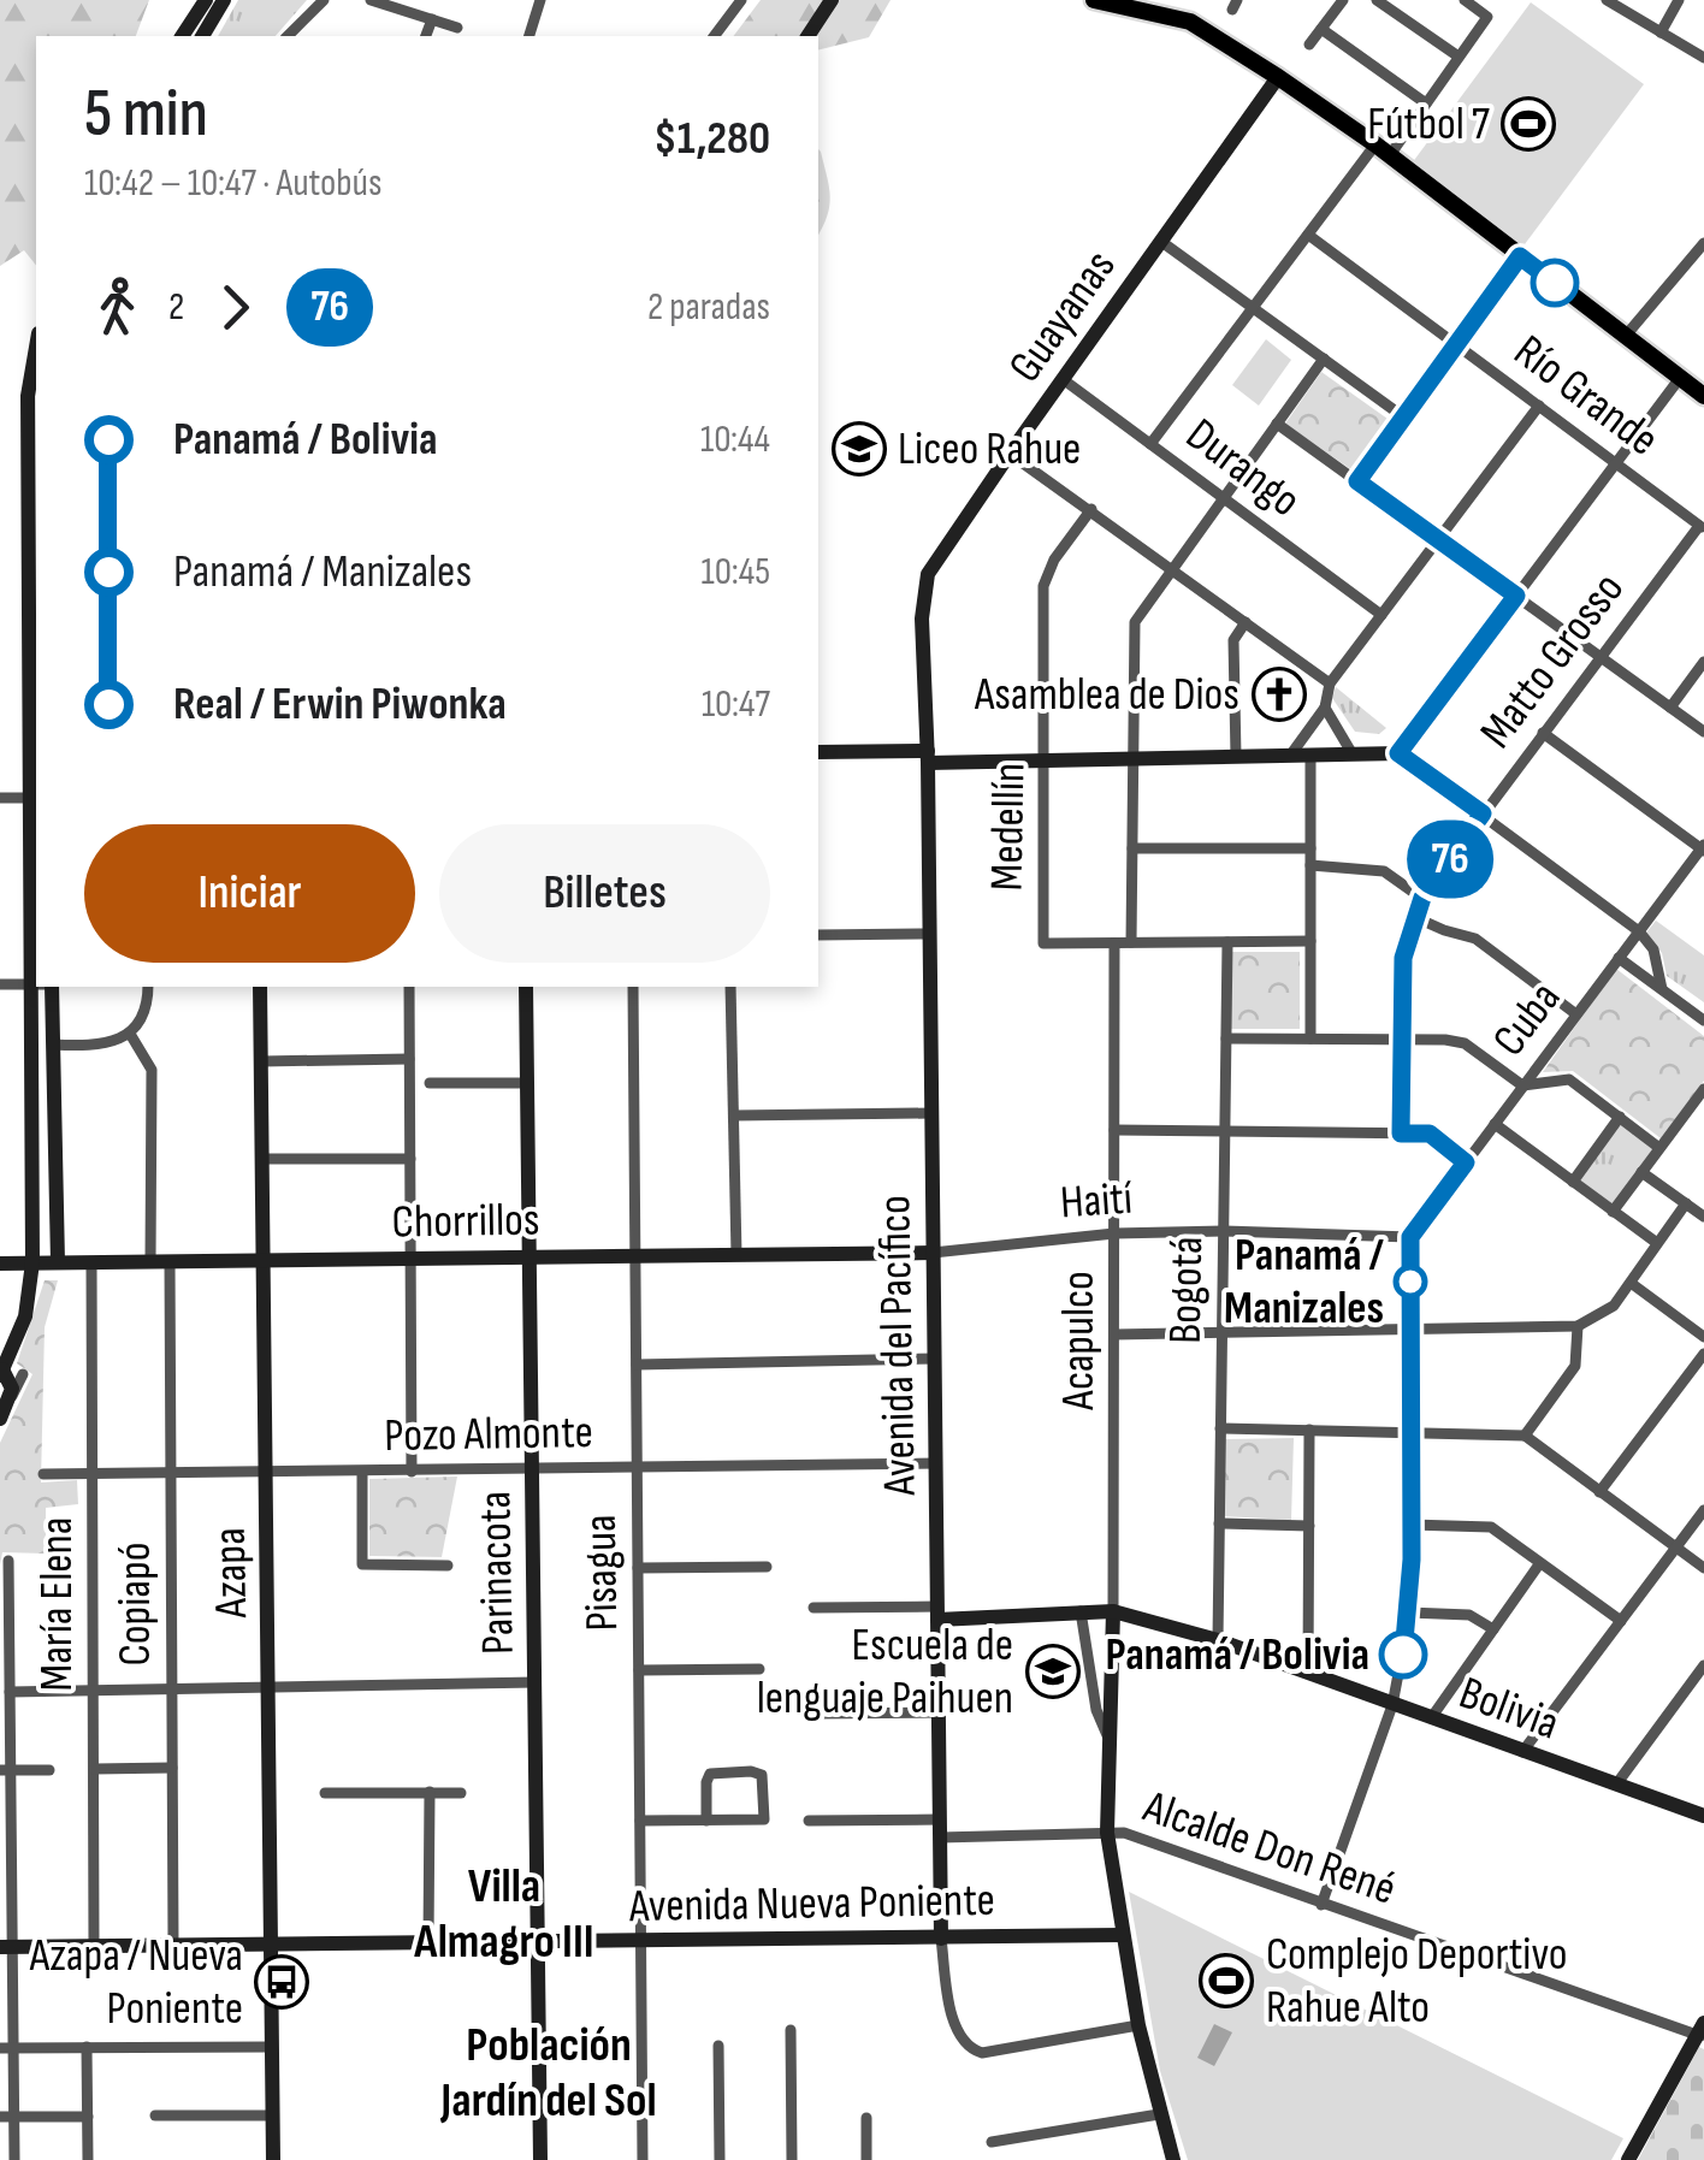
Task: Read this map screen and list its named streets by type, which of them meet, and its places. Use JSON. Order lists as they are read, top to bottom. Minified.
{"streets":{"street":["Guayanas","Río Grande","Durango","Matto Grosso","Medellín","Cuba","Haití","Chorrillos","Bogotá","Acapulco","Avenida del Pacífico","Pozo Almonte","Azapa","Parinacota","Pisagua","María Elena","Copiapó","Bolivia","Alcalde Don René","Avenida Nueva Poniente"]},"crossings":[["Guayanas","Durango"],["Guayanas","Avenida del Pacífico"],["Río Grande","Matto Grosso"],["Medellín","Acapulco"],["Cuba","Haití"],["Haití","Chorrillos"],["Haití","Bogotá"],["Haití","Acapulco"],["Haití","Avenida del Pacífico"],["Chorrillos","Avenida del Pacífico"],["Chorrillos","Azapa"],["Chorrillos","Parinacota"],["Chorrillos","Pisagua"],["Chorrillos","María Elena"],["Chorrillos","Copiapó"],["Bogotá","Bolivia"],["Acapulco","Bolivia"],["Acapulco","Alcalde Don René"],["Acapulco","Avenida Nueva Poniente"],["Avenida del Pacífico","Pozo Almonte"],["Avenida del Pacífico","Bolivia"],["Avenida del Pacífico","Alcalde Don René"],["Avenida del Pacífico","Avenida Nueva Poniente"],["Pozo Almonte","Azapa"],["Pozo Almonte","Parinacota"],["Pozo Almonte","Pisagua"],["Pozo Almonte","María Elena"],["Pozo Almonte","Copiapó"],["Azapa","Avenida Nueva Poniente"],["Parinacota","Avenida Nueva Poniente"],["Pisagua","Avenida Nueva Poniente"],["María Elena","Avenida Nueva Poniente"],["Copiapó","Avenida Nueva Poniente"]],"districts":["Villa Almagro III","Población Jardín del Sol"],"places":{"sports":["Fútbol 7","Complejo Deportivo Rahue Alto"],"school or university":["Liceo Rahue","Escuela de lenguaje Paihuen"],"church":["Asamblea de Dios"],"other":["Panamá / Manizales","Panamá / Bolivia"],"bus stop":["Azapa / Nueva Poniente"]},"lines":["bus line 76"],"page":{"on_map":"76","heading":["5 min","10:42 – 10:47 · Autobús","$1,280"],"legs":["2","76","2 paradas"],"list":[{"name":"Panamá / Bolivia","value":"10:44"},{"name":"Panamá / Manizales","value":"10:45"},{"name":"Real / Erwin Piwonka","value":"10:47"}],"buttons":["Iniciar","Billetes"]}}
